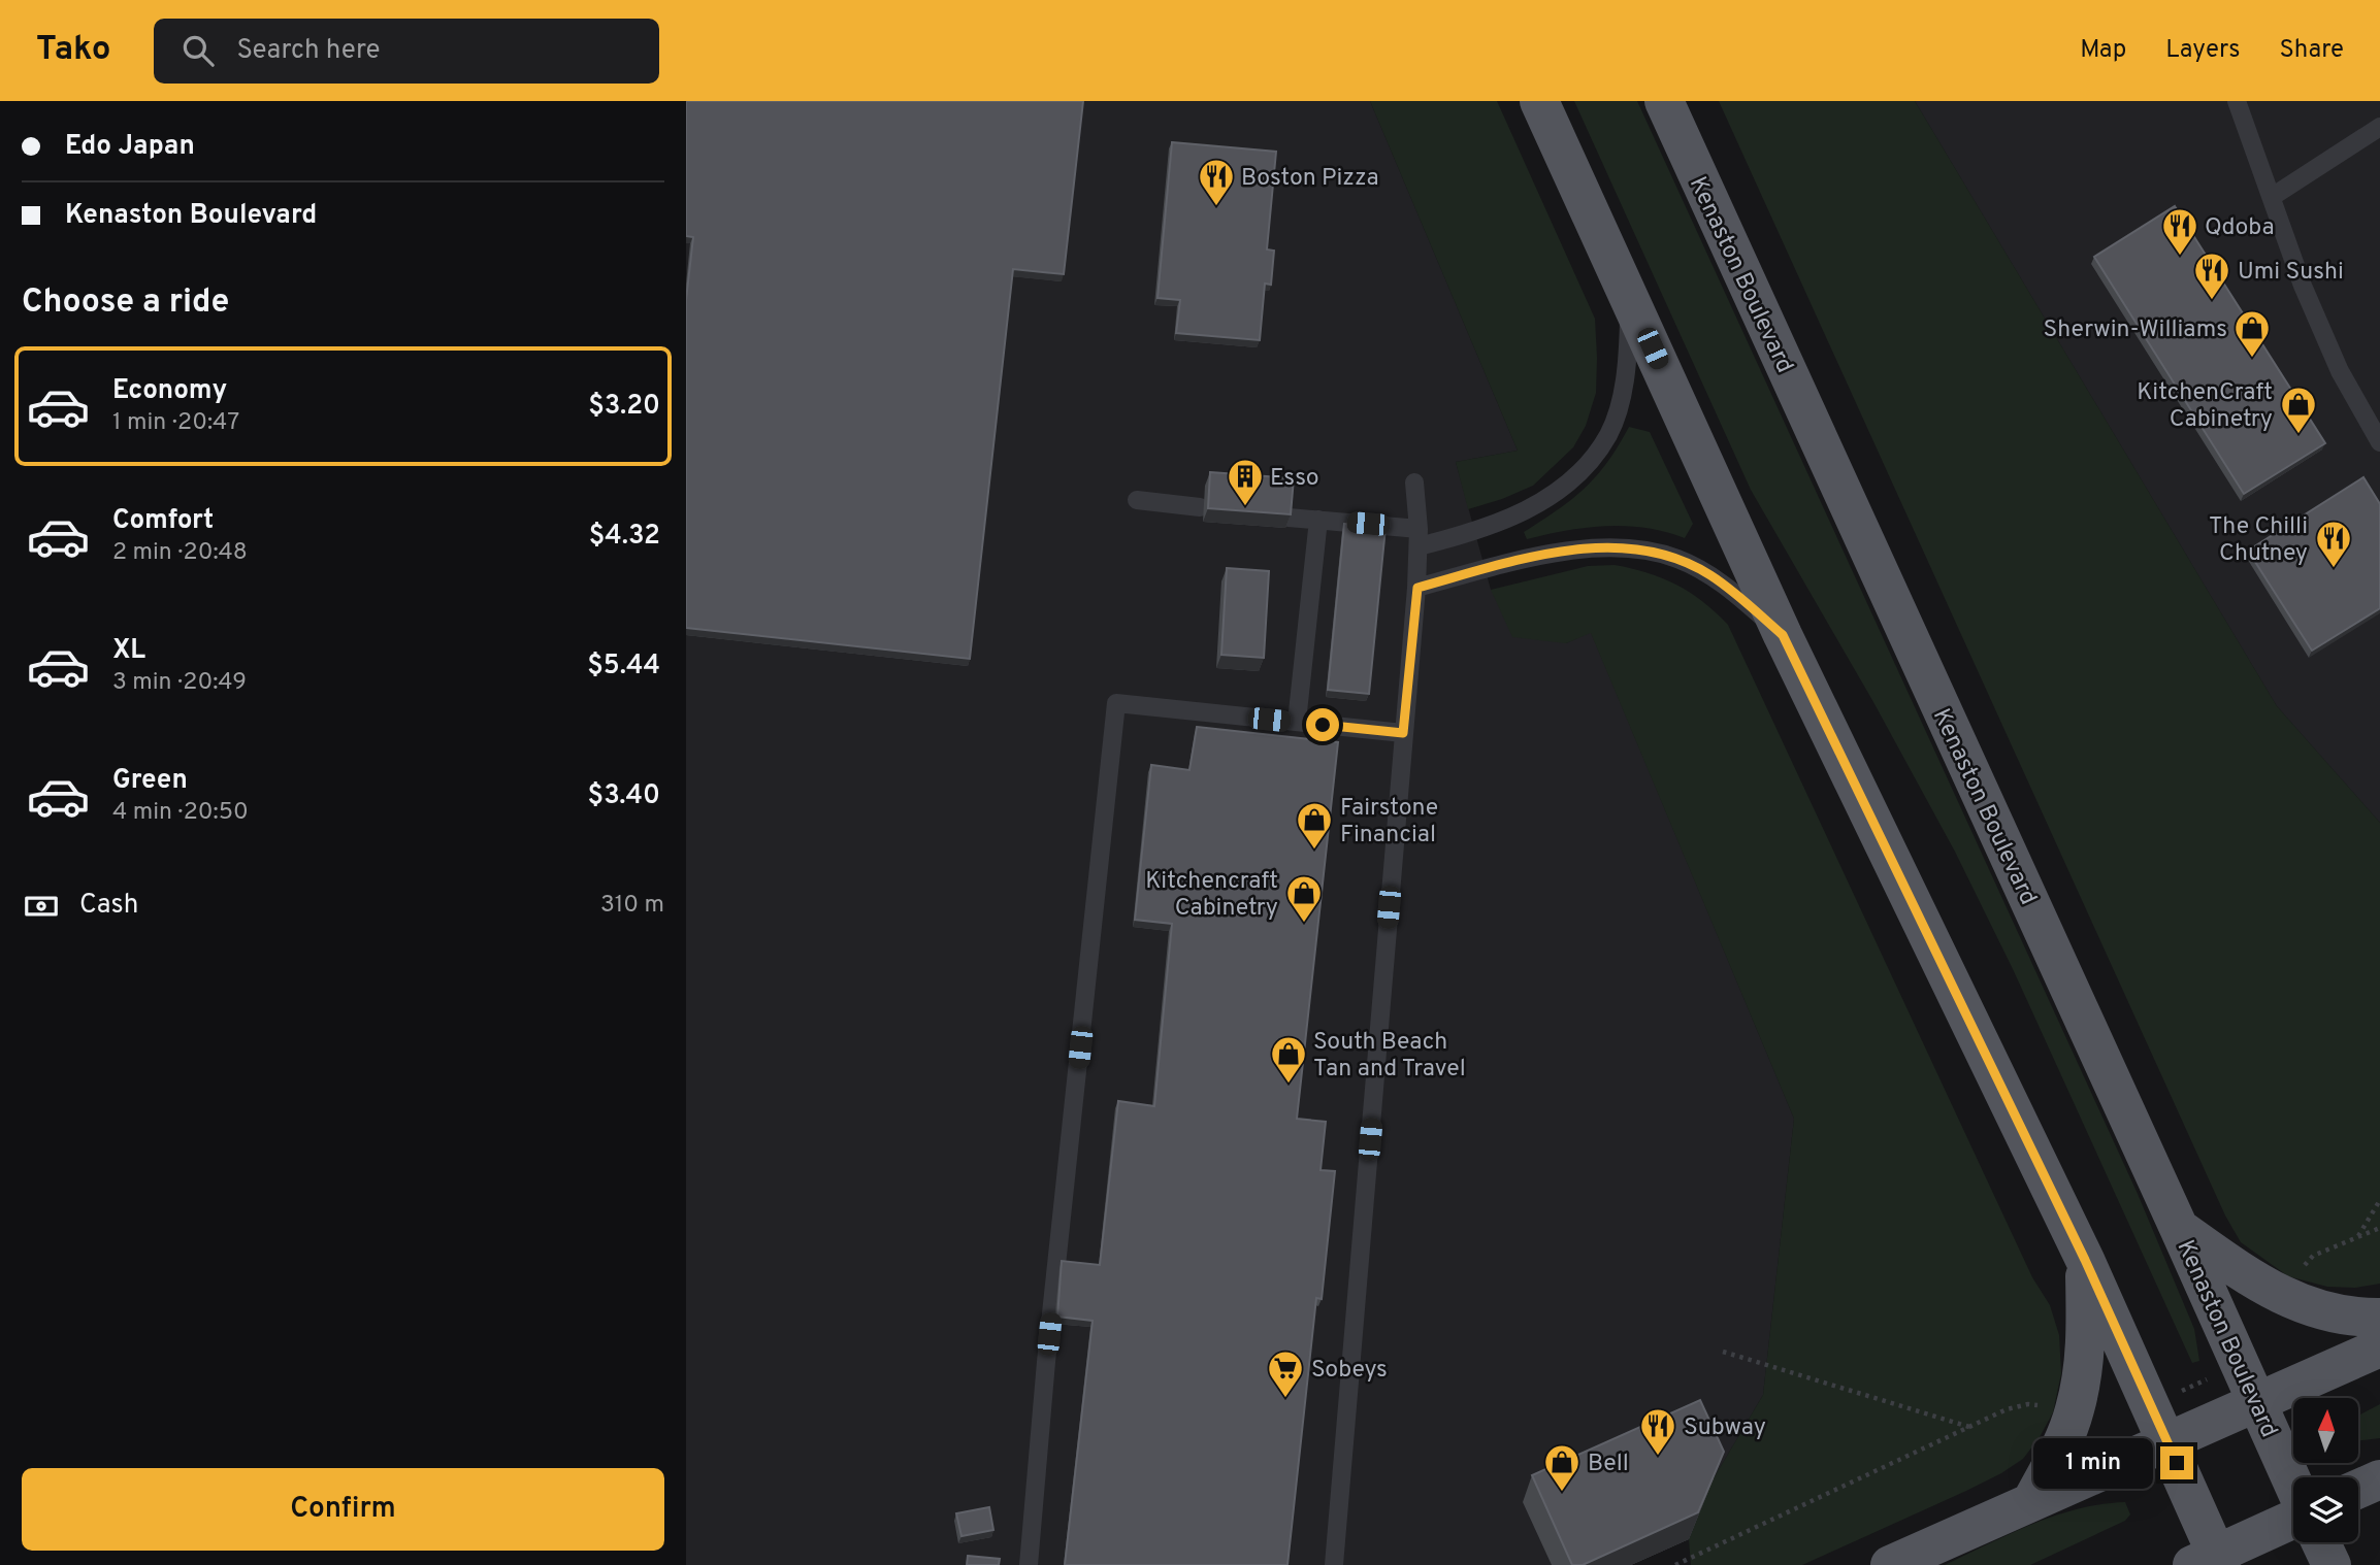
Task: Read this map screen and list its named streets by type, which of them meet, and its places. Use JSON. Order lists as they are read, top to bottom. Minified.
{"streets":{"main road":["Kenaston Boulevard"]},"places":{"restaurant":["Boston Pizza","Qdoba","Umi Sushi","The Chilli Chutney","Subway"],"shop":["Sherwin-Williams","KitchenCraft Cabinetry","Fairstone Financial","Kitchencraft Cabinetry","South Beach Tan and Travel","Bell"],"building":["Esso"],"supermarket":["Sobeys"]},"north":"top","page":{"header":"Tako","search":"Search here","nav":["Map","Layers","Share"],"banner":["Edo Japan","Kenaston Boulevard"],"heading":"Choose a ride","list":[{"name":"Economy","note":"1 min · 20:47","value":"$3.20"},{"name":"Comfort","note":"2 min · 20:48","value":"$4.32"},{"name":"XL","note":"3 min · 20:49","value":"$5.44"},{"name":"Green","note":"4 min · 20:50","value":"$3.40"}],"pay":["Cash","310 m"],"bubble":"1 min","buttons":"Confirm"}}
